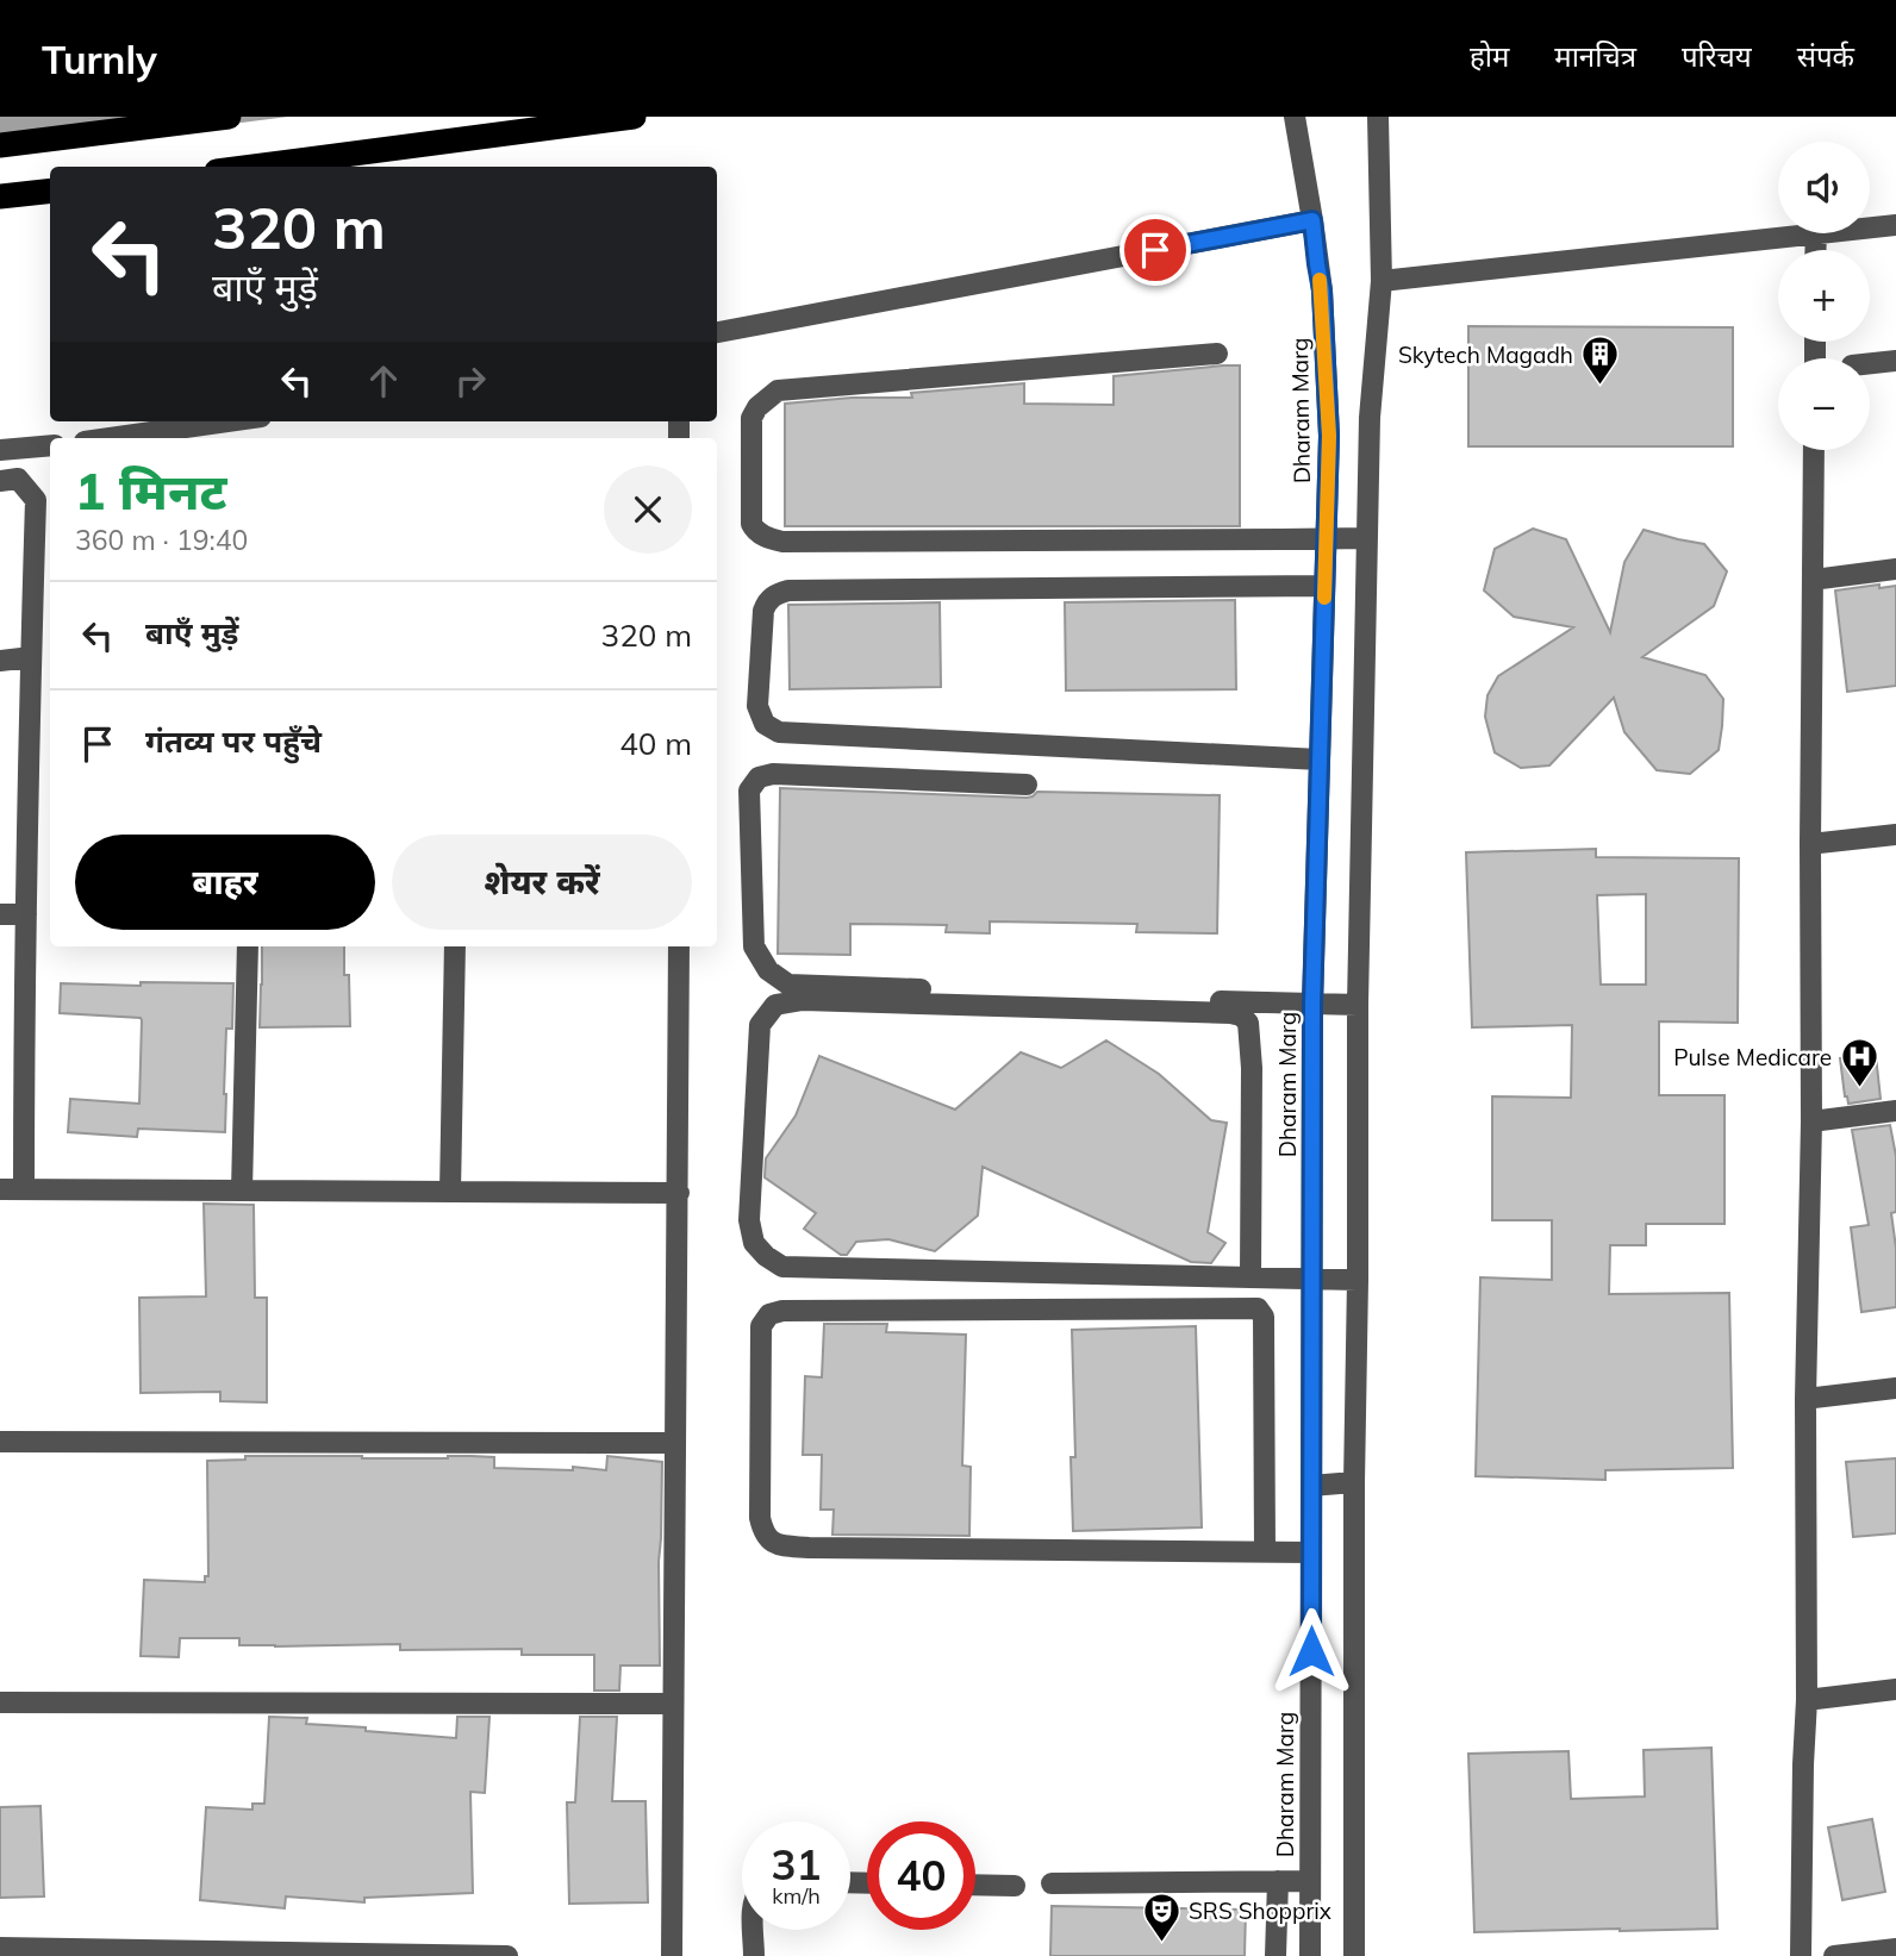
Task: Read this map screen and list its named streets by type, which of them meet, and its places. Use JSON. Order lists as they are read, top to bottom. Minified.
{"streets":{"street":["Dharam Marg"]},"places":{"building":["Skytech Magadh"],"hospital":["Pulse Medicare"],"theatre":["SRS Shopprix"]},"page":{"header":"Turnly","nav":["होम","मानचित्र","परिचय","संपर्क"],"map_buttons":["+","−"],"turn":["320 m","बाएँ मुड़ें"],"heading":["1 मिनट","360 m · 19:40"],"list":[{"name":"बाएँ मुड़ें","value":"320 m"},{"name":"गंतव्य पर पहुँचे","value":"40 m"}],"buttons":["बाहर","शेयर करें"],"speed":"31 km/h","limit":"40"}}
